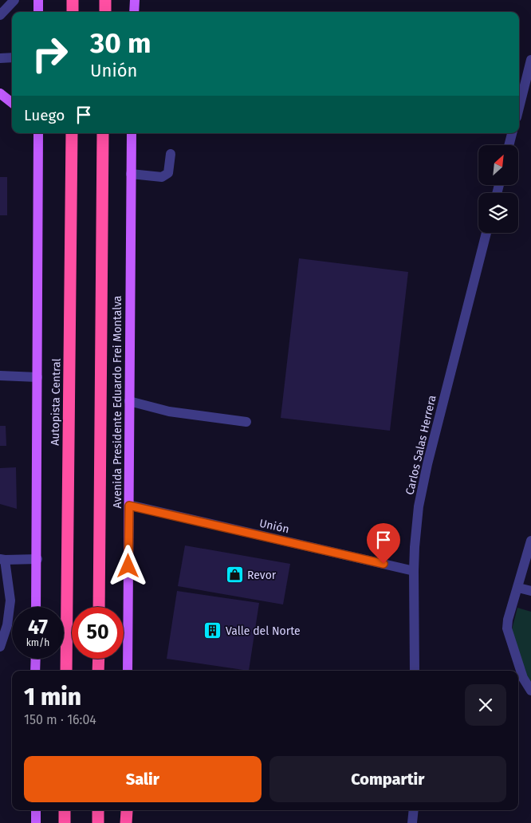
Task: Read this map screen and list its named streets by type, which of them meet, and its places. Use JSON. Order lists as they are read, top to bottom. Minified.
{"streets":{"highway":["Autopista Central"],"main road":["Avenida Presidente Eduardo Frei Montalva"],"street":["Carlos Salas Herrera","Unión"]},"crossings":[["Avenida Presidente Eduardo Frei Montalva","Unión"],["Carlos Salas Herrera","Unión"]],"places":{"shop":["Revor"],"building":["Valle del Norte"]},"north":"top right","page":{"turn":["30 m","Unión"],"then":"Luego","speed":"47 km/h","limit":"50","heading":["1 min","150 m · 16:04"],"buttons":["Salir","Compartir"]}}
